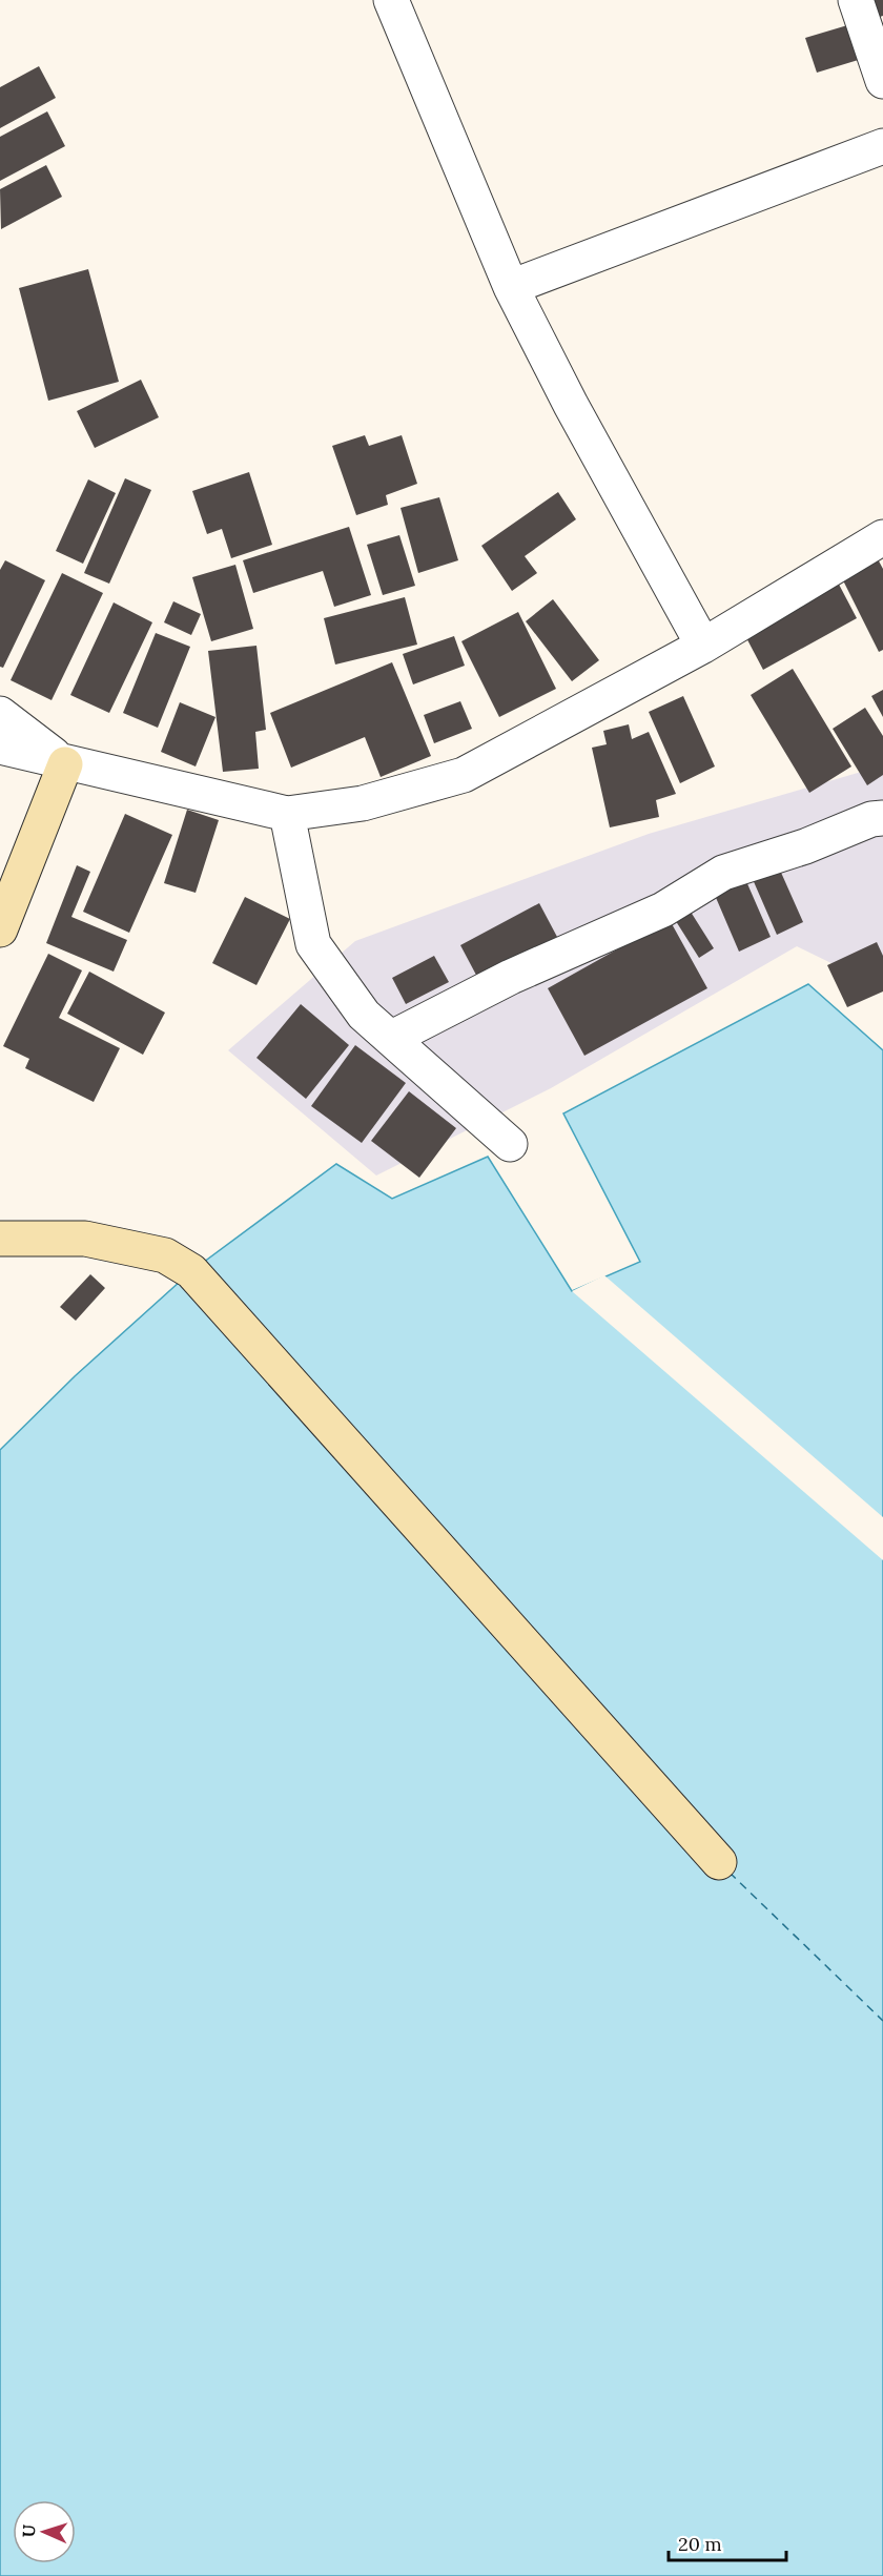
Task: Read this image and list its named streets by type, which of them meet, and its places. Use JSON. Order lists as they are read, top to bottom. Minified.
{"scale_bar":"20 m","north":"left"}
